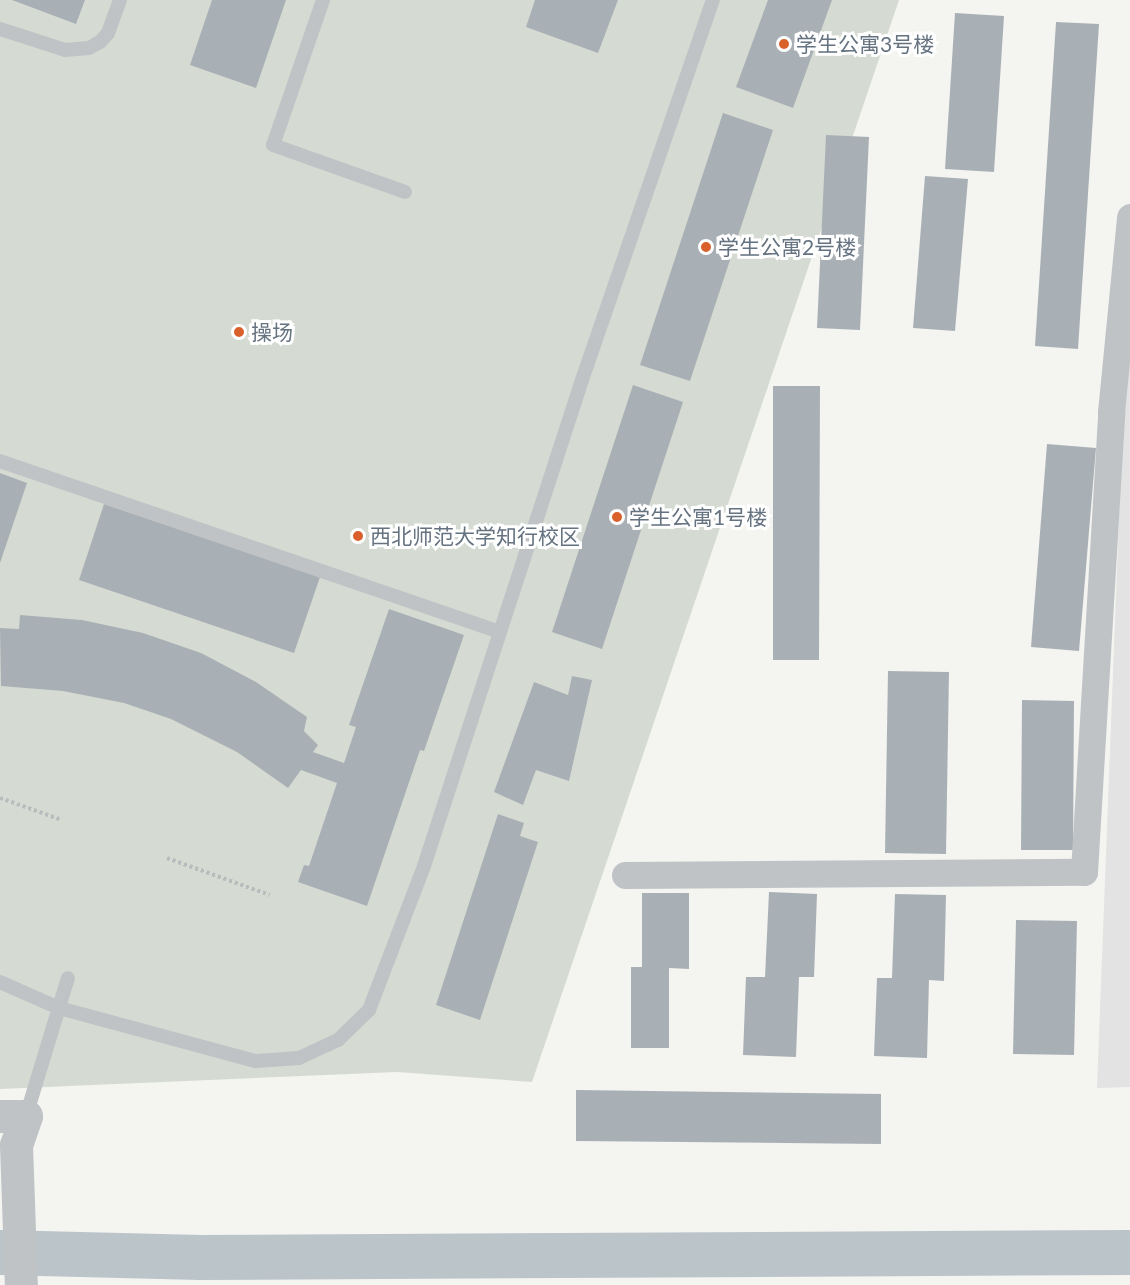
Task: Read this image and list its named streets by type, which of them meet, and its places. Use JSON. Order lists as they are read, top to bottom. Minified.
{"places":["学生公寓3号楼","学生公寓2号楼","操场","学生公寓1号楼","西北师范大学知行校区"]}
